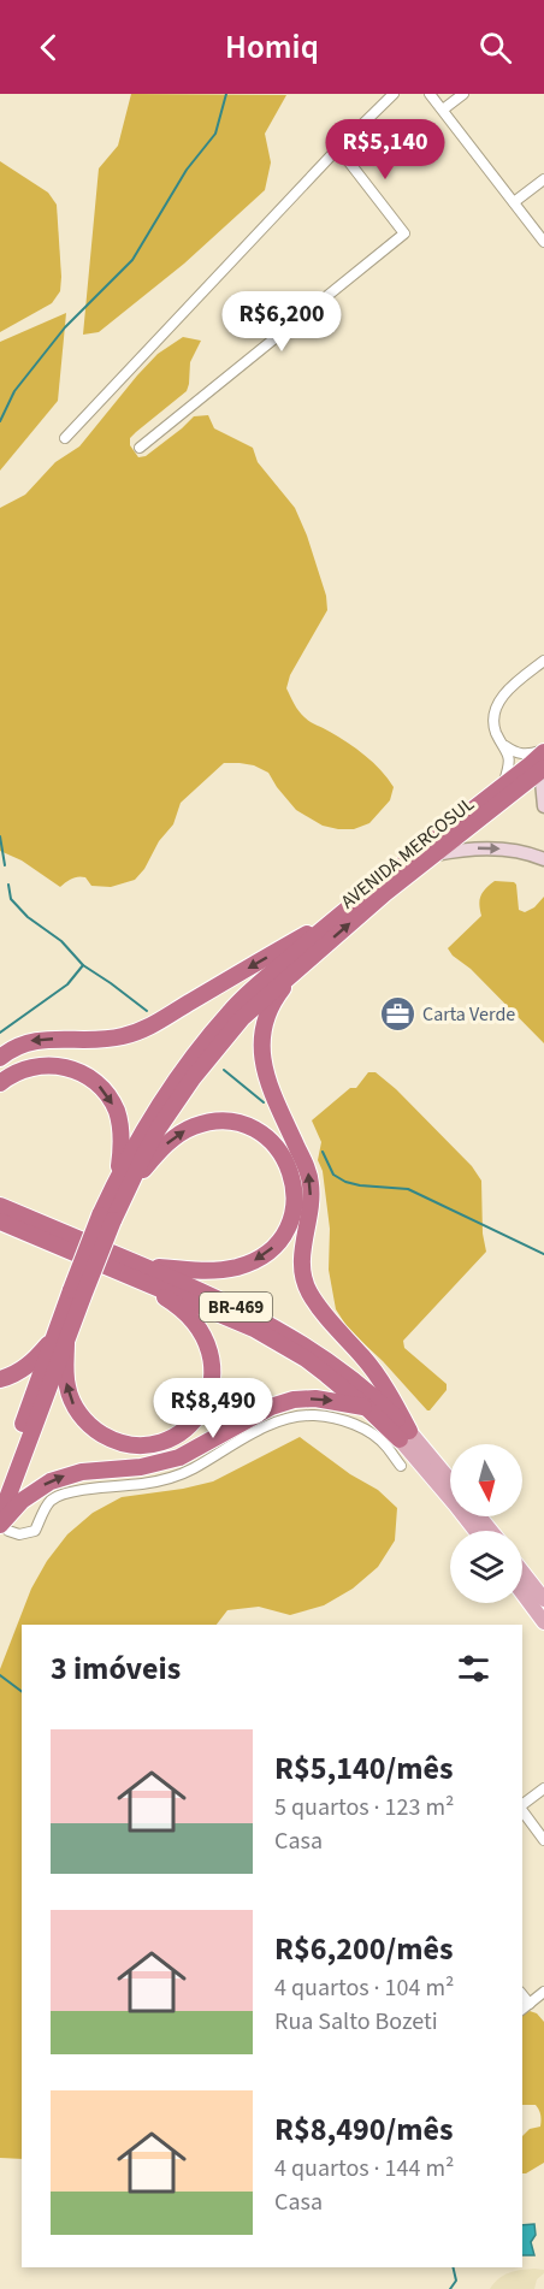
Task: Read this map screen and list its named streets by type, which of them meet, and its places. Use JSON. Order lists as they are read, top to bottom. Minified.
{"streets":{"highway":["AVENIDA MERCOSUL","BR-469"]},"places":{"office":["Carta Verde"]},"north":"bottom","page":{"header":"Homiq","price":["R$5,140","R$6,200","R$8,490"],"heading":"3 imóveis","list":[{"name":"R$5,140/mês","note":"5 quartos · 123 m² · Casa"},{"name":"R$6,200/mês","note":"4 quartos · 104 m² · Rua Salto Bozeti"},{"name":"R$8,490/mês","note":"4 quartos · 144 m² · Casa"}]}}
